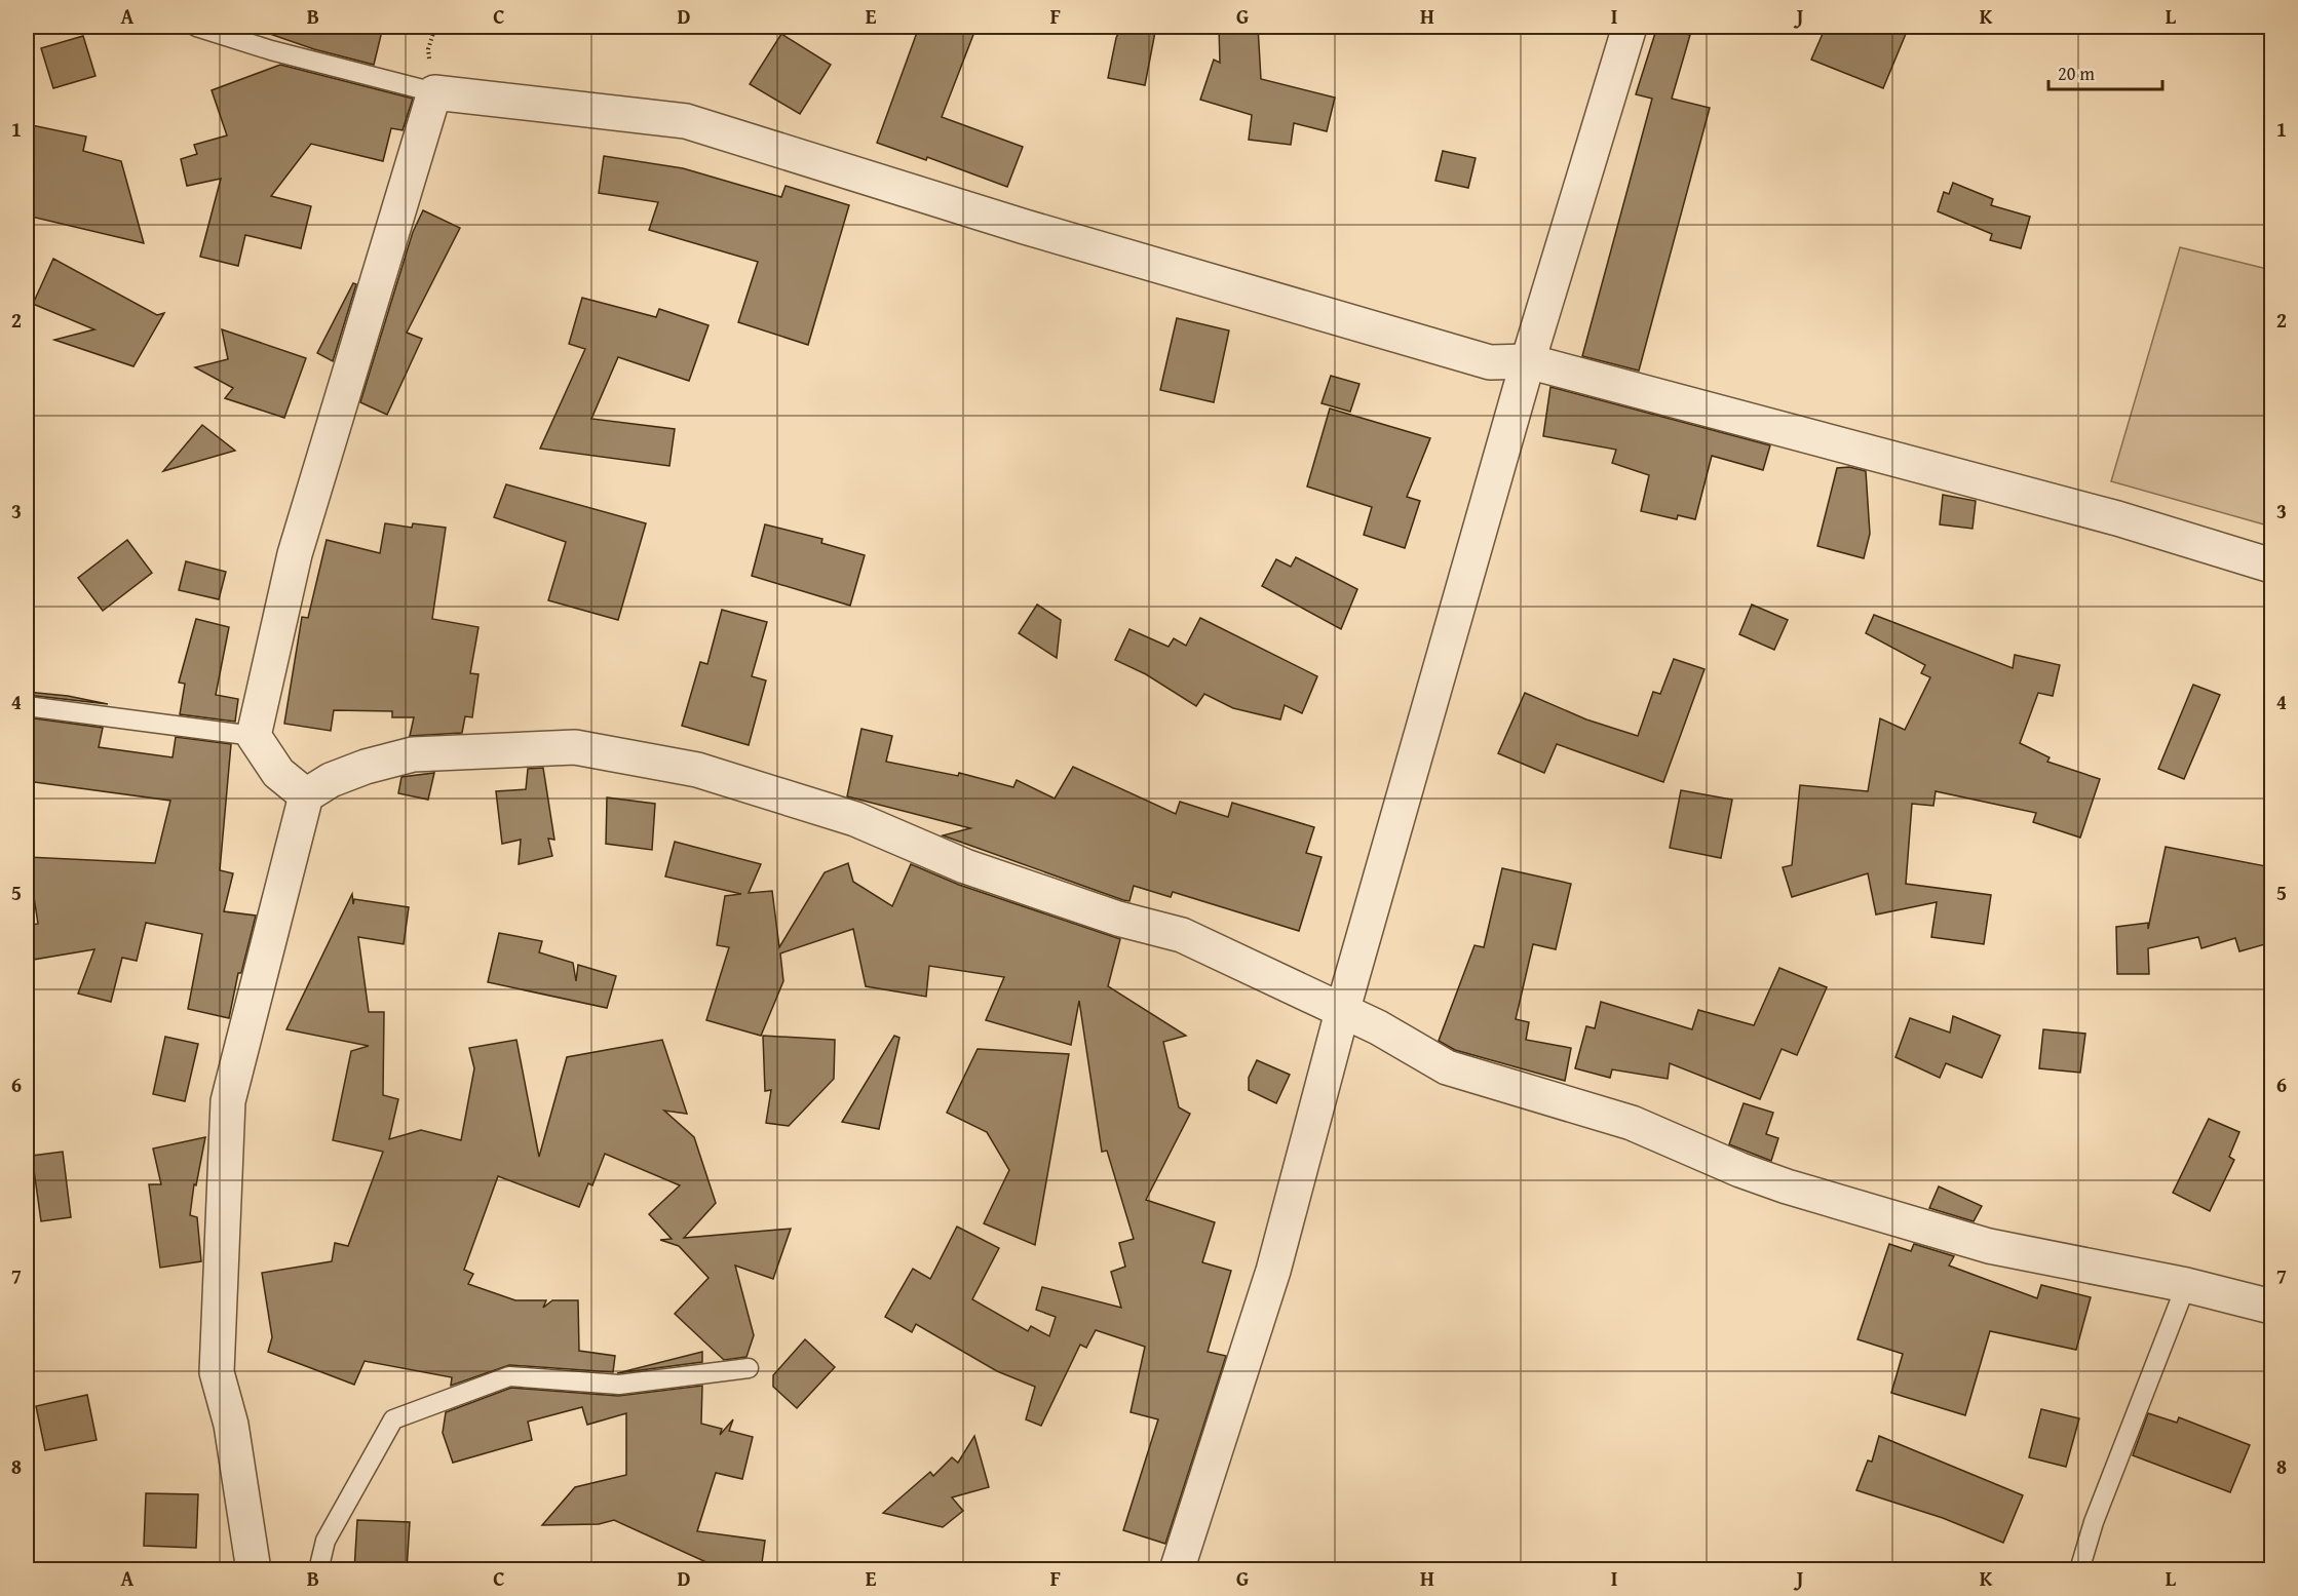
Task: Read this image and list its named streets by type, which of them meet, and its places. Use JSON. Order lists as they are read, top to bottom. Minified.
{"scale_bar":"20 m","grid":{"columns":["A","B","C","D","E","F","G","H","I","J","K","L"],"rows":["1","2","3","4","5","6","7","8"]}}
